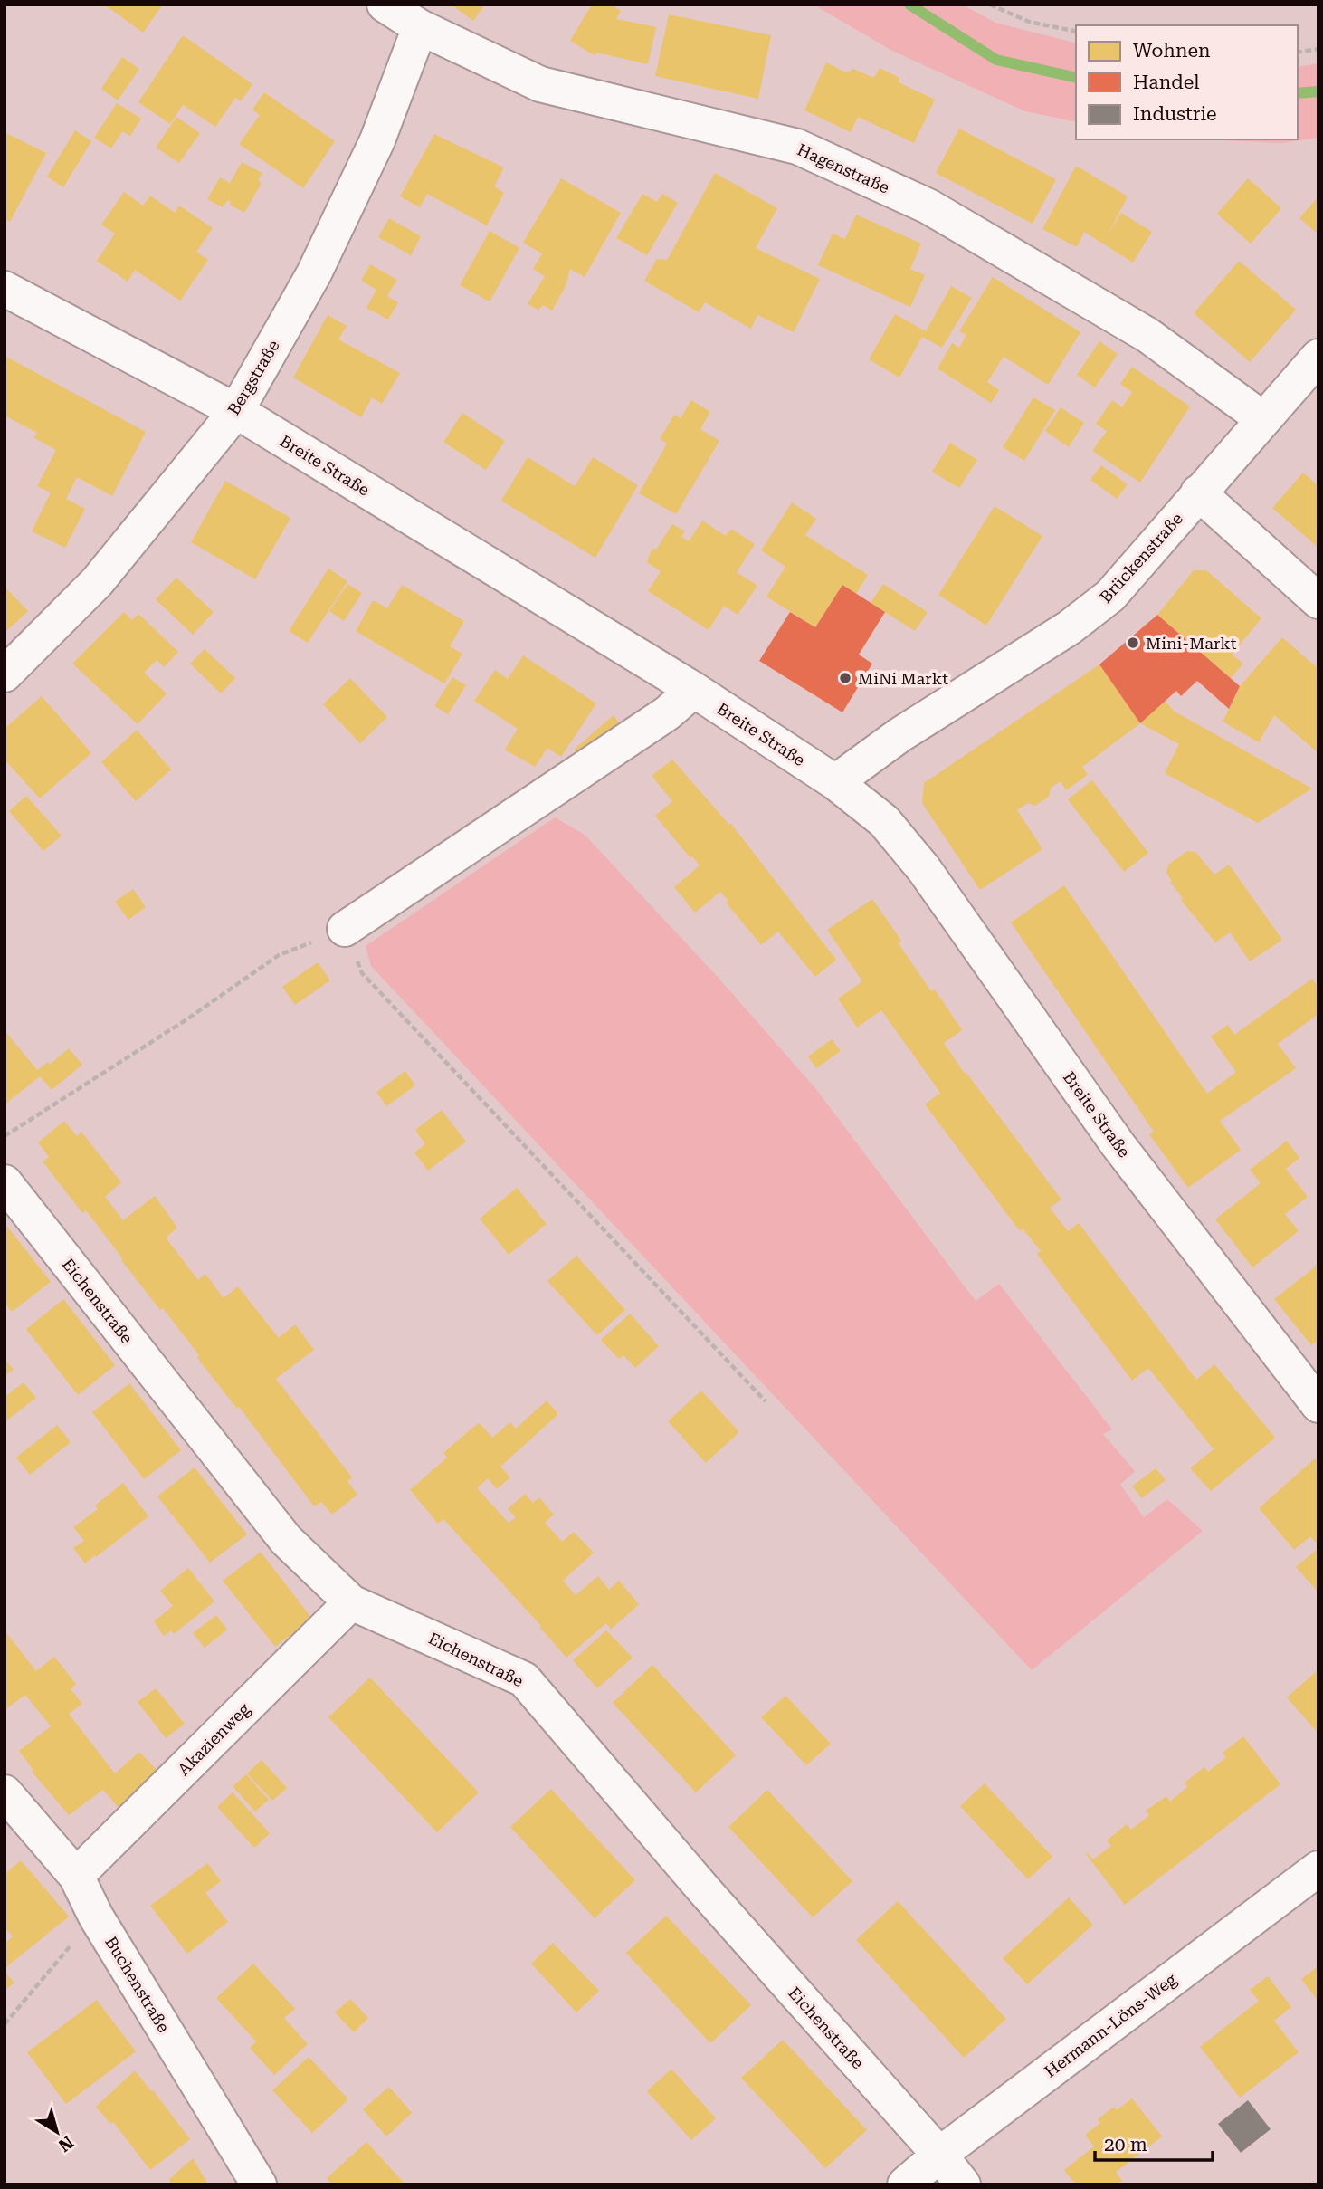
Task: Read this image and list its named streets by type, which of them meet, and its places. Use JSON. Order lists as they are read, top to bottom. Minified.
{"streets":{"street":["Hagenstraße","Bergstraße","Breite Straße","Brückenstraße","Eichenstraße","Akazienweg","Buchenstraße","Hermann-Löns-Weg"]},"crossings":[["Hagenstraße","Bergstraße"],["Hagenstraße","Brückenstraße"],["Bergstraße","Breite Straße"],["Breite Straße","Brückenstraße"],["Eichenstraße","Akazienweg"],["Eichenstraße","Hermann-Löns-Weg"],["Akazienweg","Buchenstraße"]],"places":["Mini-Markt","MiNi Markt"],"legend":["Wohnen","Handel","Industrie"],"scale_bar":"20 m","north":"bottom right"}
